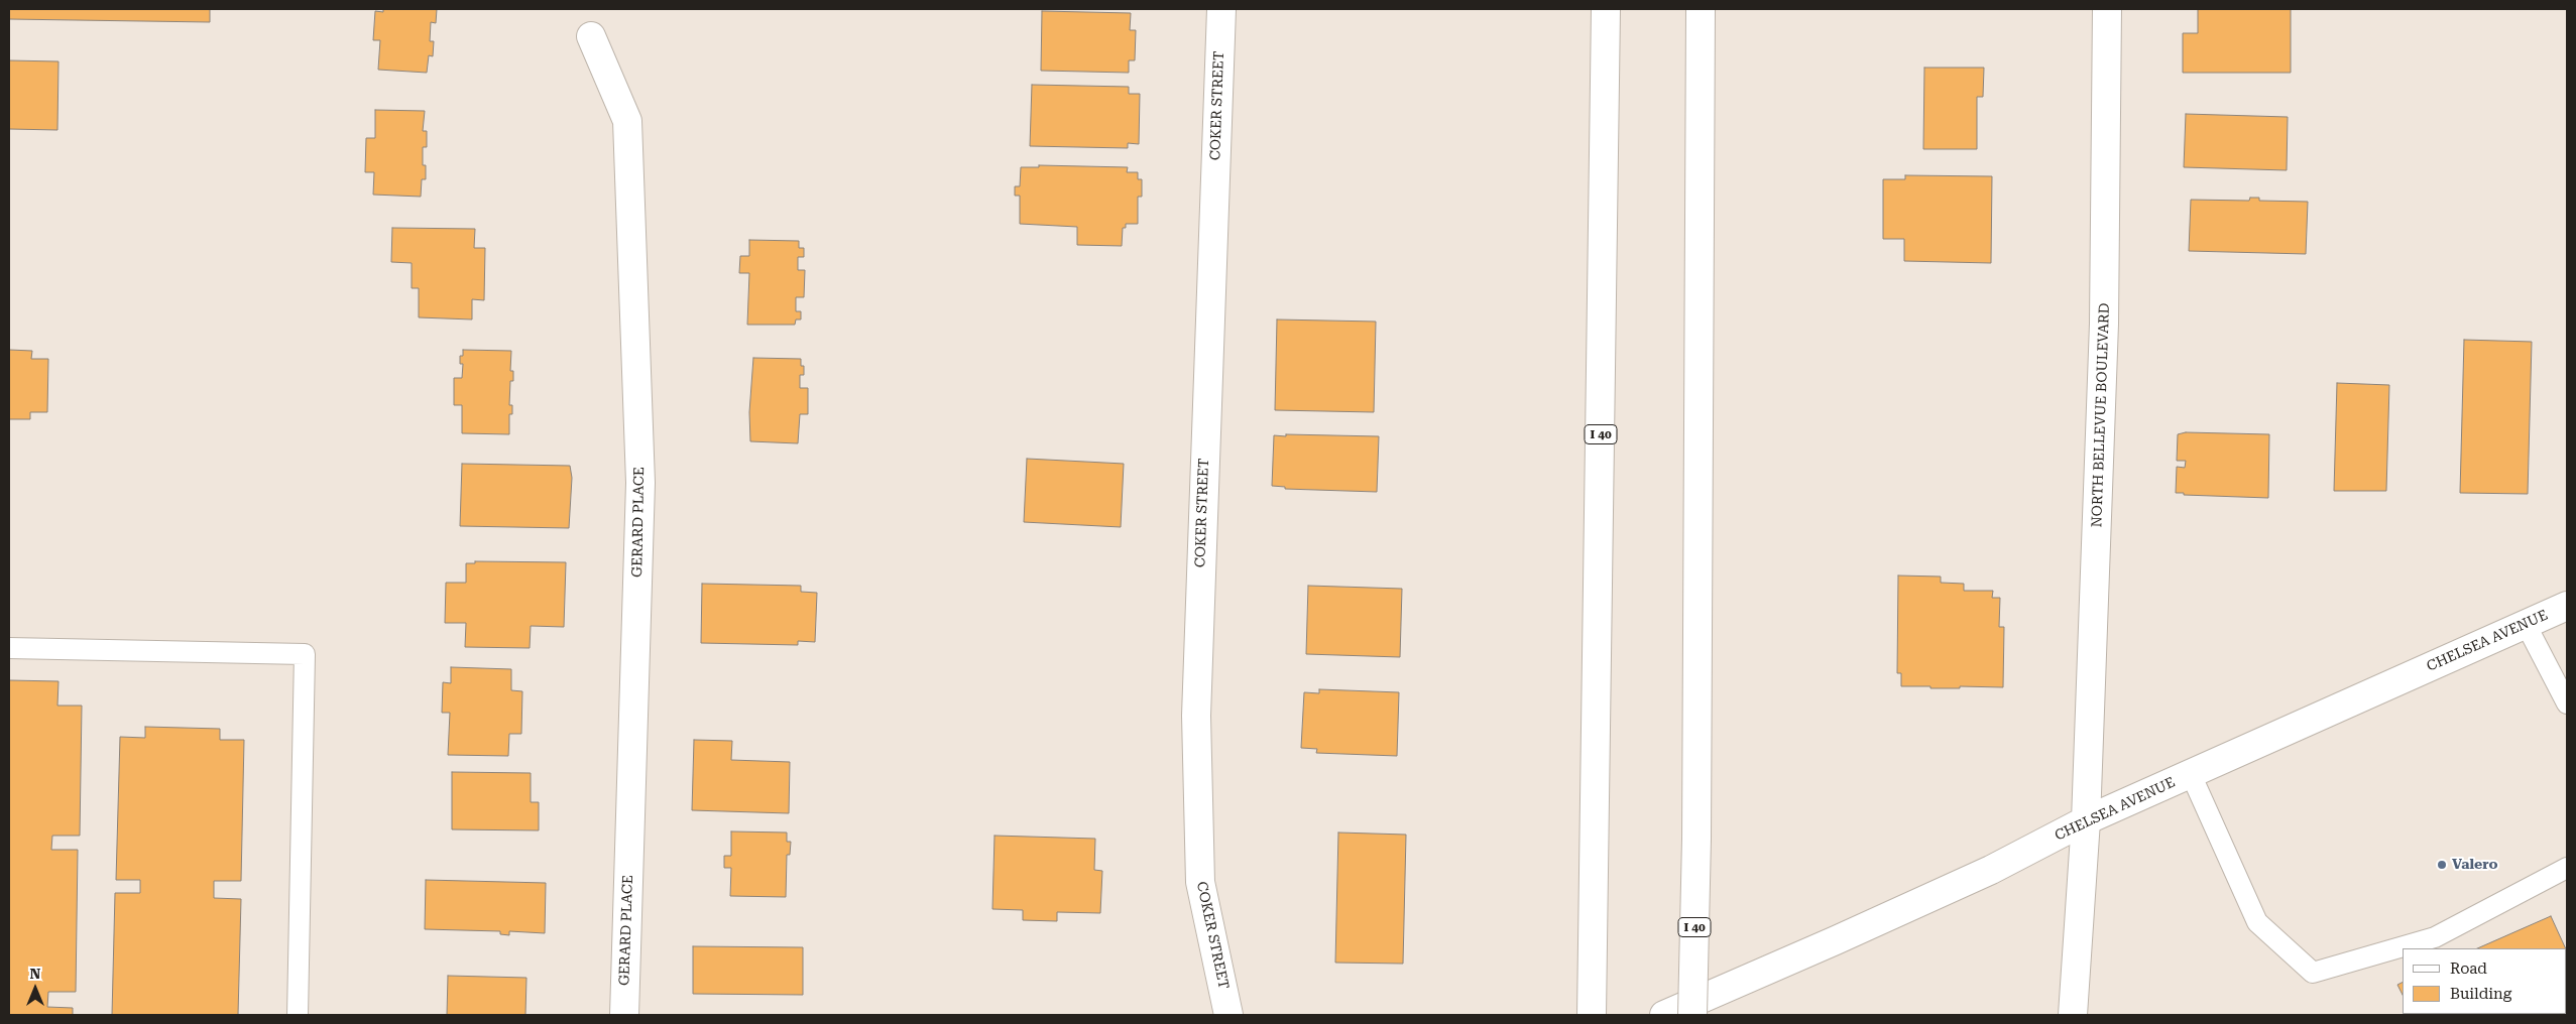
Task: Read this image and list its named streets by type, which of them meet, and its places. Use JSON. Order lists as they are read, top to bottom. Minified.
{"streets":{"main road":["COKER STREET","NORTH BELLEVUE BOULEVARD","I 40","GERARD PLACE","CHELSEA AVENUE"]},"crossings":[["NORTH BELLEVUE BOULEVARD","CHELSEA AVENUE"]],"places":["Valero"],"legend":["Road","Building"],"north":"top"}
